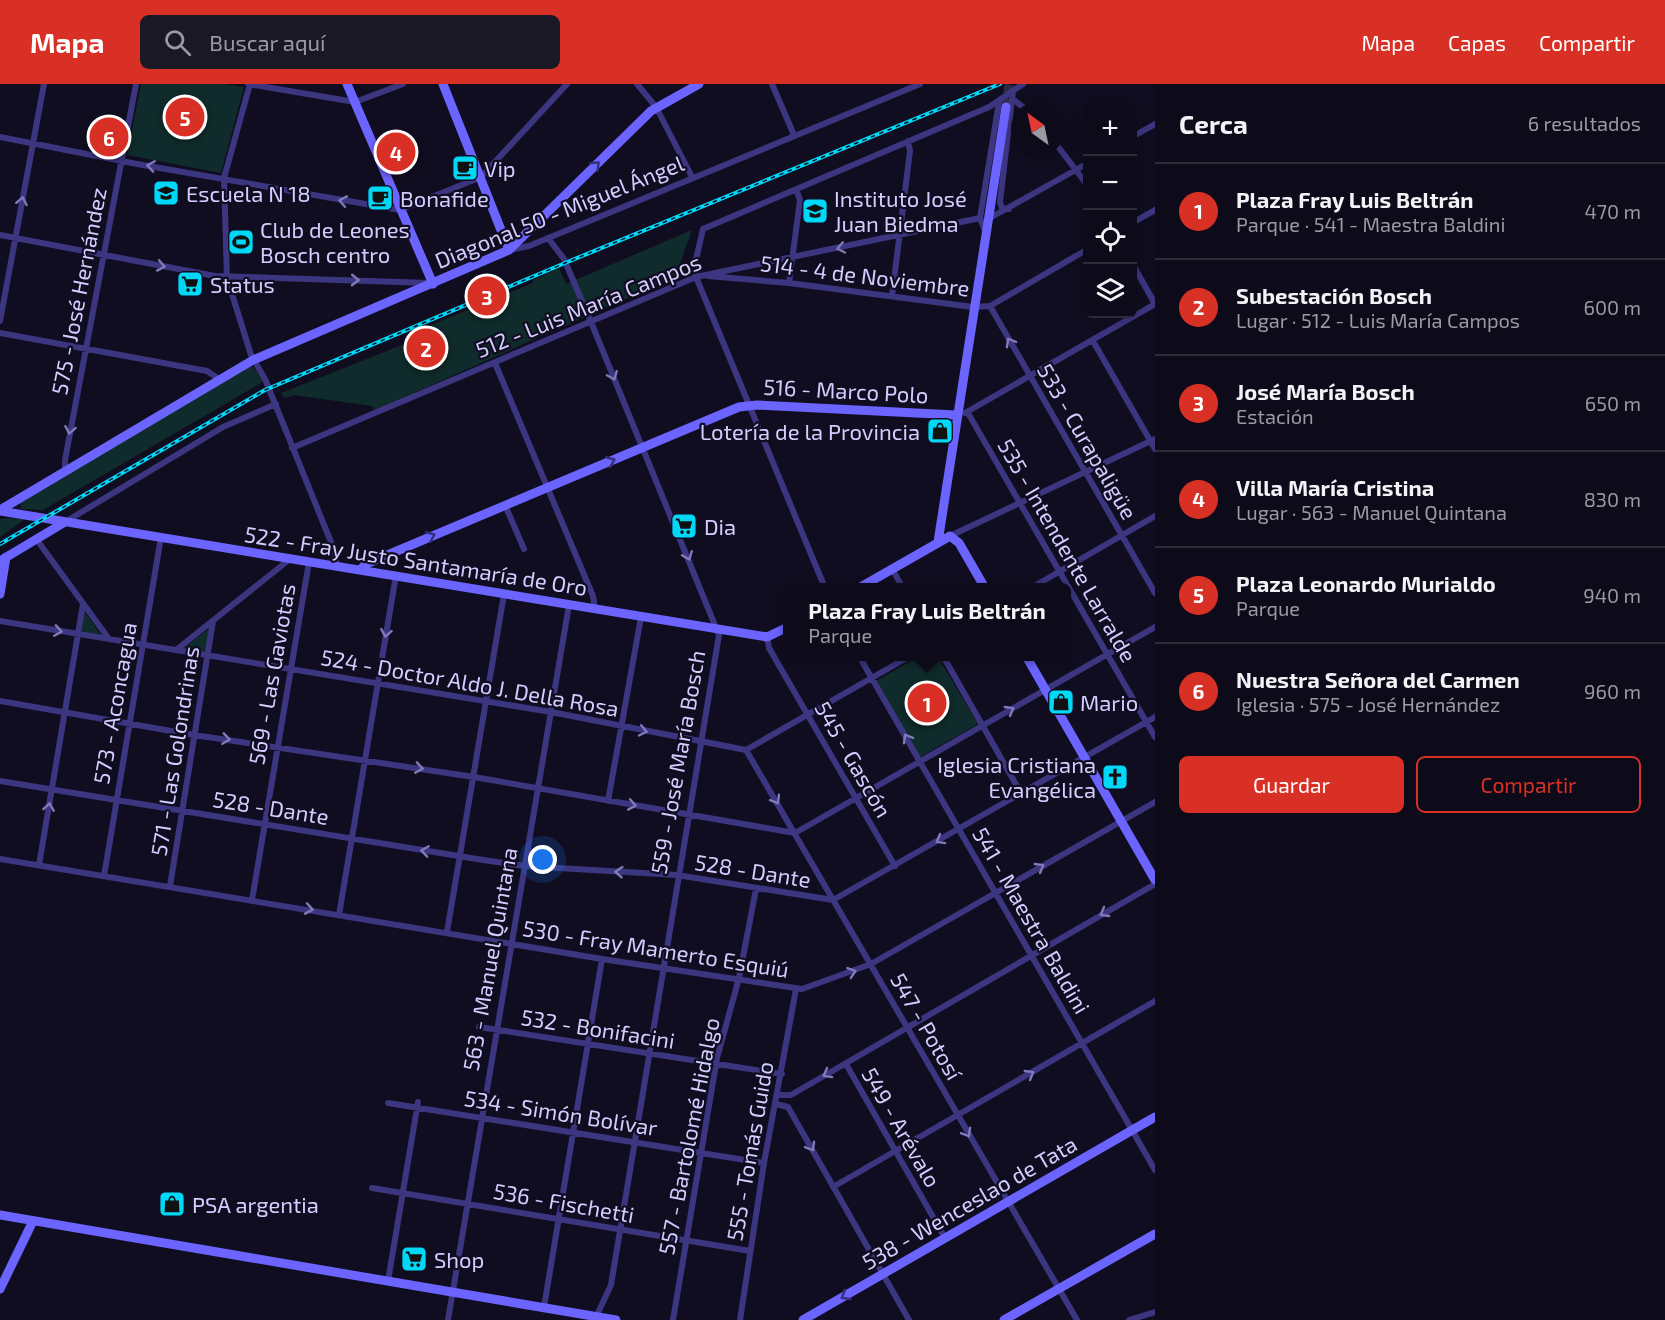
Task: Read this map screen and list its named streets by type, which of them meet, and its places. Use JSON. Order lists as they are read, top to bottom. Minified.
{"streets":{"street":["Diagonal 50 - Miguel Ángel","514 - 4 de Noviembre","575 - José Hernández","512 - Luis María Campos","516 - Marco Polo","533 - Curapaligüe","535 - Intendente Larralde","522 - Fray Justo Santamaría de Oro","569 - Las Gaviotas","524 - Doctor Aldo J. Della Rosa","573 - Aconcagua","571 - Las Golondrinas","545 - Gascón","559 - José María Bosch","528 - Dante","541 - Maestra Baldini","530 - Fray Mamerto Esquiú","563 - Manuel Quintana","547 - Potosí","532 - Bonifacini","534 - Simón Bolívar","549 - Arévalo","557 - Bartolomé Hidalgo","555 - Tomás Guido","536 - Fischetti","538 - Wenceslao de Tata"]},"crossings":[["Diagonal 50 - Miguel Ángel","575 - José Hernández"],["Diagonal 50 - Miguel Ángel","522 - Fray Justo Santamaría de Oro"],["Diagonal 50 - Miguel Ángel","559 - José María Bosch"],["514 - 4 de Noviembre","512 - Luis María Campos"],["514 - 4 de Noviembre","533 - Curapaligüe"],["512 - Luis María Campos","559 - José María Bosch"],["516 - Marco Polo","533 - Curapaligüe"],["516 - Marco Polo","535 - Intendente Larralde"],["516 - Marco Polo","522 - Fray Justo Santamaría de Oro"],["516 - Marco Polo","559 - José María Bosch"],["535 - Intendente Larralde","528 - Dante"],["522 - Fray Justo Santamaría de Oro","569 - Las Gaviotas"],["522 - Fray Justo Santamaría de Oro","573 - Aconcagua"],["522 - Fray Justo Santamaría de Oro","571 - Las Golondrinas"],["522 - Fray Justo Santamaría de Oro","545 - Gascón"],["522 - Fray Justo Santamaría de Oro","559 - José María Bosch"],["522 - Fray Justo Santamaría de Oro","563 - Manuel Quintana"],["569 - Las Gaviotas","524 - Doctor Aldo J. Della Rosa"],["569 - Las Gaviotas","528 - Dante"],["569 - Las Gaviotas","530 - Fray Mamerto Esquiú"],["524 - Doctor Aldo J. Della Rosa","573 - Aconcagua"],["524 - Doctor Aldo J. Della Rosa","571 - Las Golondrinas"],["524 - Doctor Aldo J. Della Rosa","559 - José María Bosch"],["524 - Doctor Aldo J. Della Rosa","563 - Manuel Quintana"],["524 - Doctor Aldo J. Della Rosa","547 - Potosí"],["573 - Aconcagua","528 - Dante"],["573 - Aconcagua","530 - Fray Mamerto Esquiú"],["571 - Las Golondrinas","528 - Dante"],["571 - Las Golondrinas","530 - Fray Mamerto Esquiú"],["545 - Gascón","528 - Dante"],["559 - José María Bosch","528 - Dante"],["559 - José María Bosch","530 - Fray Mamerto Esquiú"],["559 - José María Bosch","532 - Bonifacini"],["559 - José María Bosch","534 - Simón Bolívar"],["559 - José María Bosch","536 - Fischetti"],["528 - Dante","541 - Maestra Baldini"],["528 - Dante","563 - Manuel Quintana"],["528 - Dante","547 - Potosí"],["528 - Dante","557 - Bartolomé Hidalgo"],["541 - Maestra Baldini","530 - Fray Mamerto Esquiú"],["541 - Maestra Baldini","538 - Wenceslao de Tata"],["530 - Fray Mamerto Esquiú","563 - Manuel Quintana"],["530 - Fray Mamerto Esquiú","547 - Potosí"],["530 - Fray Mamerto Esquiú","557 - Bartolomé Hidalgo"],["530 - Fray Mamerto Esquiú","555 - Tomás Guido"],["563 - Manuel Quintana","532 - Bonifacini"],["563 - Manuel Quintana","534 - Simón Bolívar"],["563 - Manuel Quintana","536 - Fischetti"],["547 - Potosí","538 - Wenceslao de Tata"],["532 - Bonifacini","557 - Bartolomé Hidalgo"],["532 - Bonifacini","555 - Tomás Guido"],["534 - Simón Bolívar","557 - Bartolomé Hidalgo"],["534 - Simón Bolívar","555 - Tomás Guido"],["549 - Arévalo","538 - Wenceslao de Tata"],["557 - Bartolomé Hidalgo","536 - Fischetti"],["555 - Tomás Guido","536 - Fischetti"]],"places":{"cafe":["Vip","Bonafide"],"school or university":["Escuela N 18","Instituto José Juan Biedma"],"sports":["Club de Leones Bosch centro"],"supermarket":["Status","Dia","Shop"],"shop":["Lotería de la Provincia","Mario","PSA argentia"],"church":["Iglesia Cristiana Evangélica"]},"north":"top left","page":{"header":"Mapa","search":"Buscar aquí","nav":["Mapa","Capas","Compartir"],"heading":["Cerca","6 resultados"],"pins":["5","6","4","3","2","1"],"map_buttons":["+","−"],"list":[{"mark":"1","name":"Plaza Fray Luis Beltrán","note":"Parque · 541 - Maestra Baldini","value":"470 m"},{"mark":"2","name":"Subestación Bosch","note":"Lugar · 512 - Luis María Campos","value":"600 m"},{"mark":"3","name":"José María Bosch","note":"Estación","value":"650 m"},{"mark":"4","name":"Villa María Cristina","note":"Lugar · 563 - Manuel Quintana","value":"830 m"},{"mark":"5","name":"Plaza Leonardo Murialdo","note":"Parque","value":"940 m"},{"mark":"6","name":"Nuestra Señora del Carmen","note":"Iglesia · 575 - José Hernández","value":"960 m"}],"popup":["Plaza Fray Luis Beltrán","Parque"],"buttons":["Guardar","Compartir"]}}
